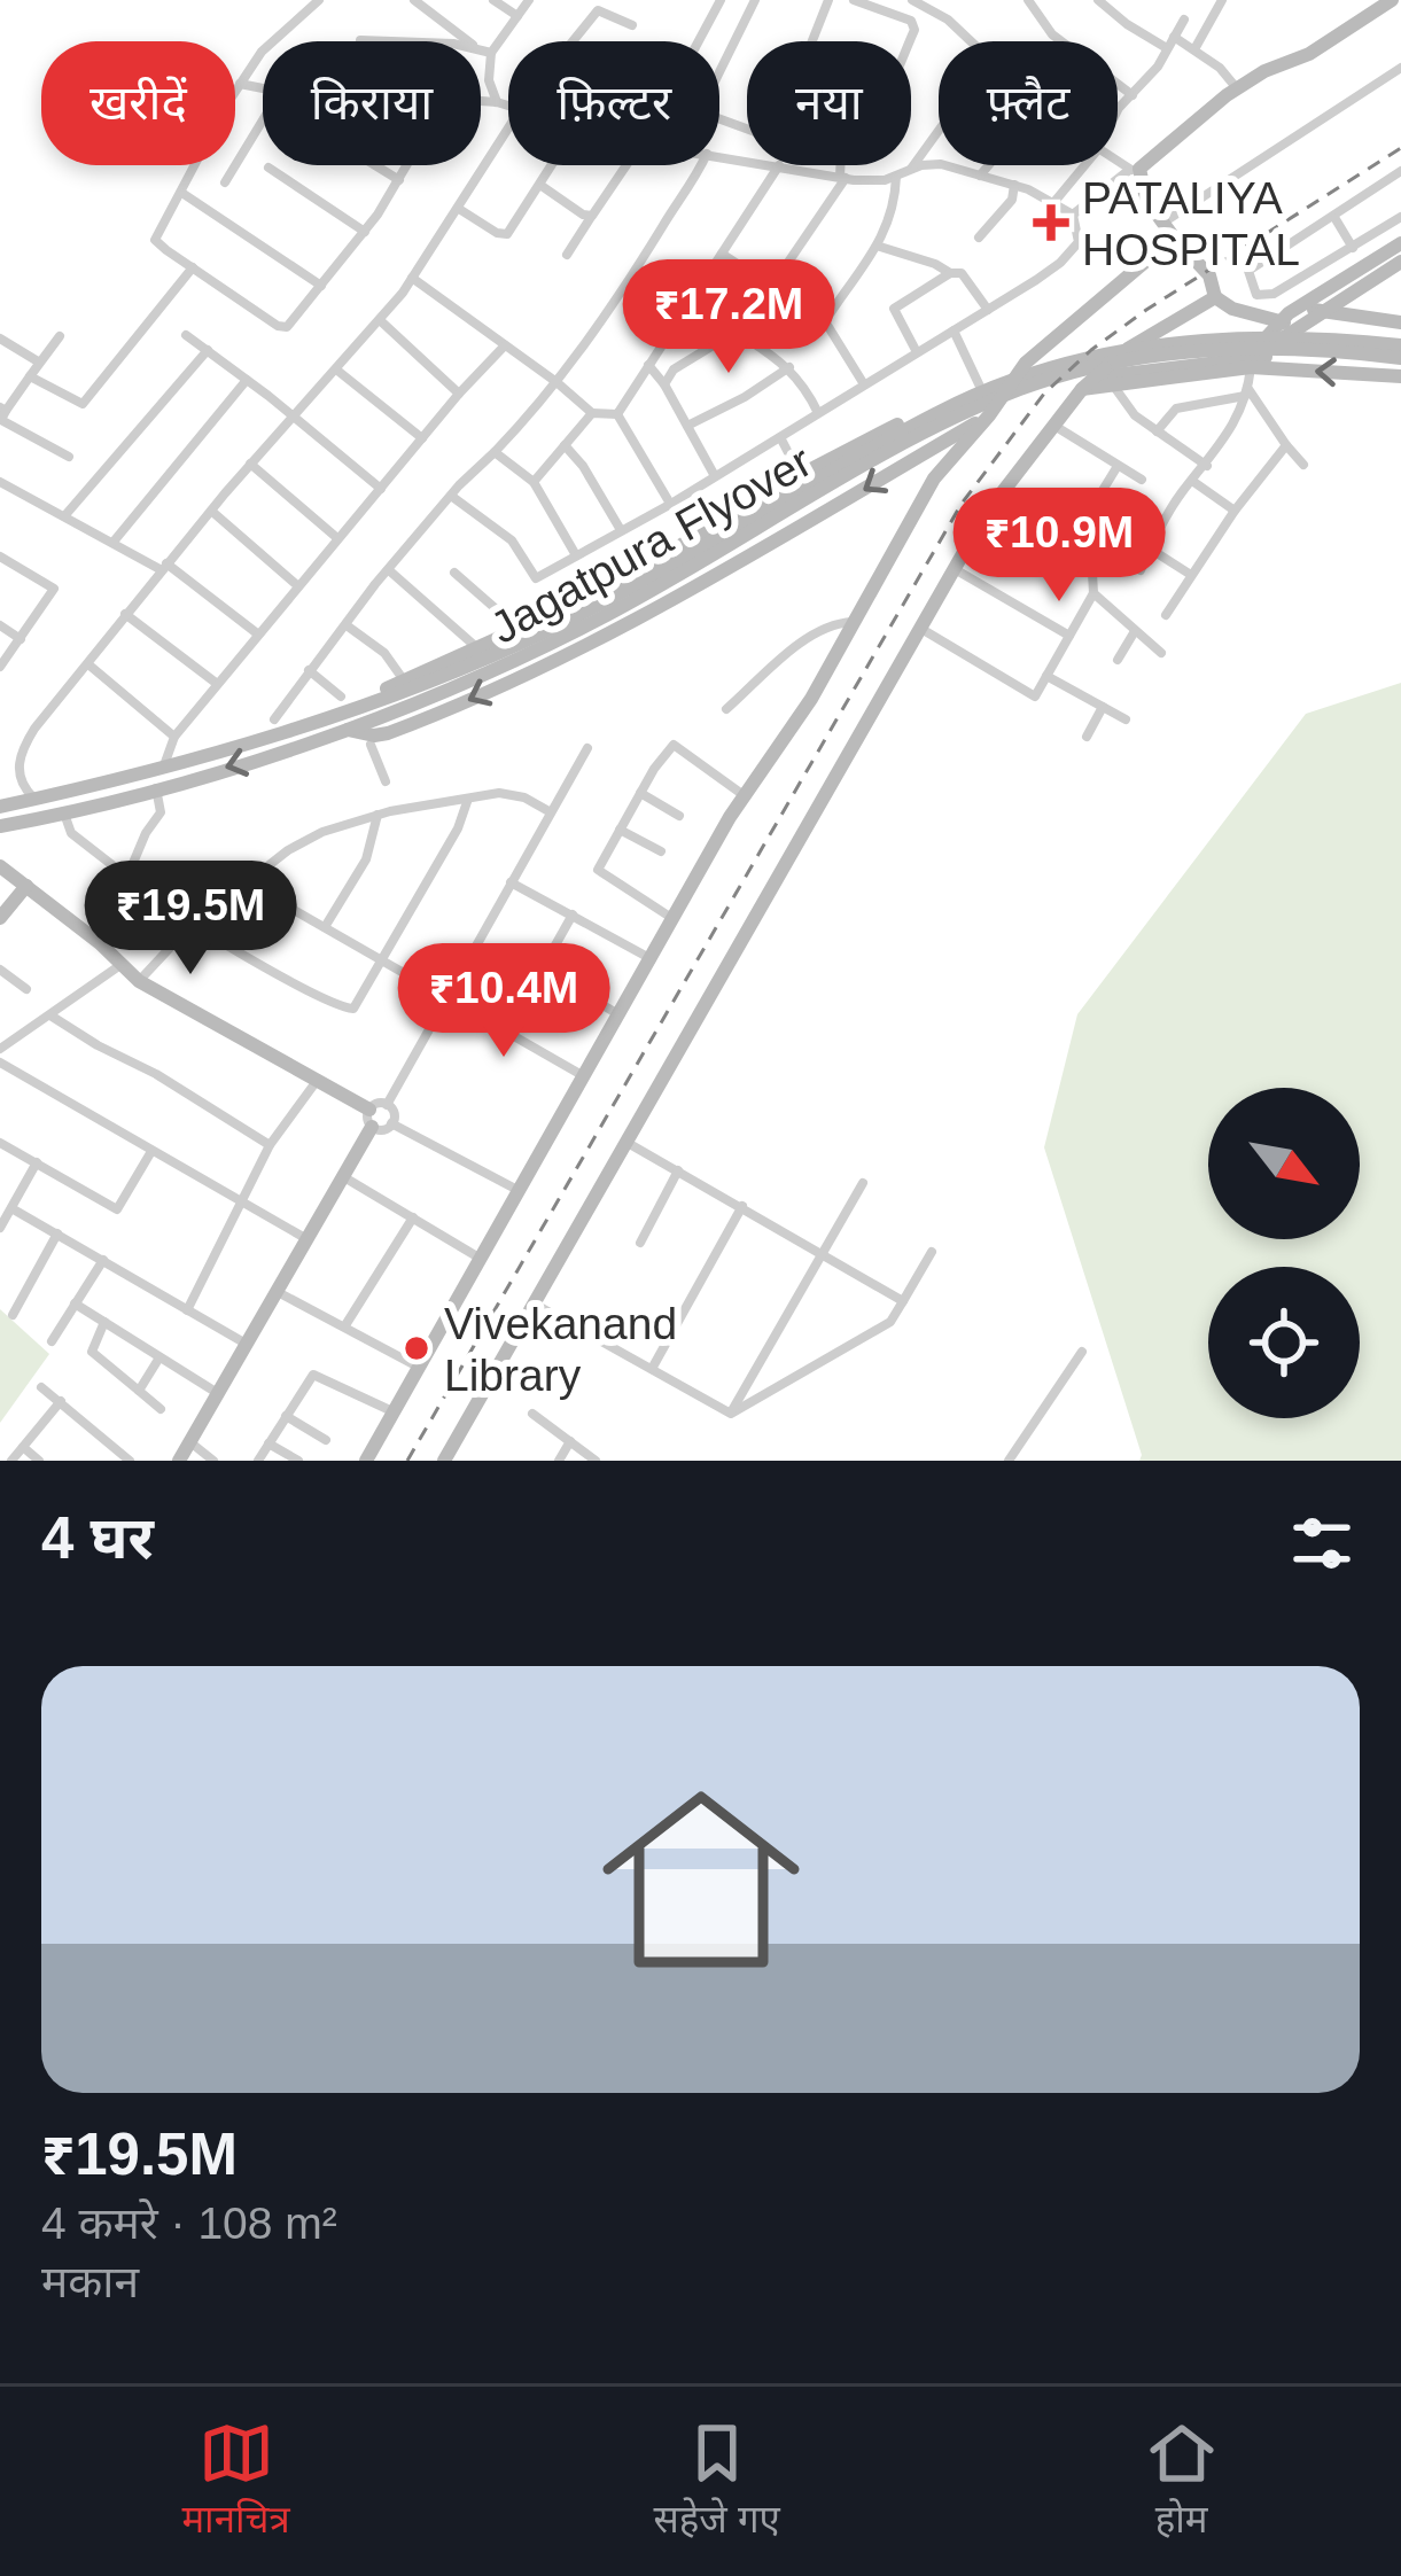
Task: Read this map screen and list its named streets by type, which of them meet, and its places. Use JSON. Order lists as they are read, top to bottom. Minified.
{"streets":{"main road":["Jagatpura Flyover"]},"places":{"health":["PATALIYA HOSPITAL"],"other":["Vivekanand Library"]},"north":"bottom right","page":{"chip":["खरीदें","किराया","फ़िल्टर","नया","फ़्लैट"],"price":["₹17.2M","₹10.9M","₹19.5M","₹10.4M"],"heading":"4 घर","list":[{"name":"₹19.5M","note":"4 कमरे · 108 m² · मकान"}],"tabs":["मानचित्र","सहेजे गए","होम"]}}
